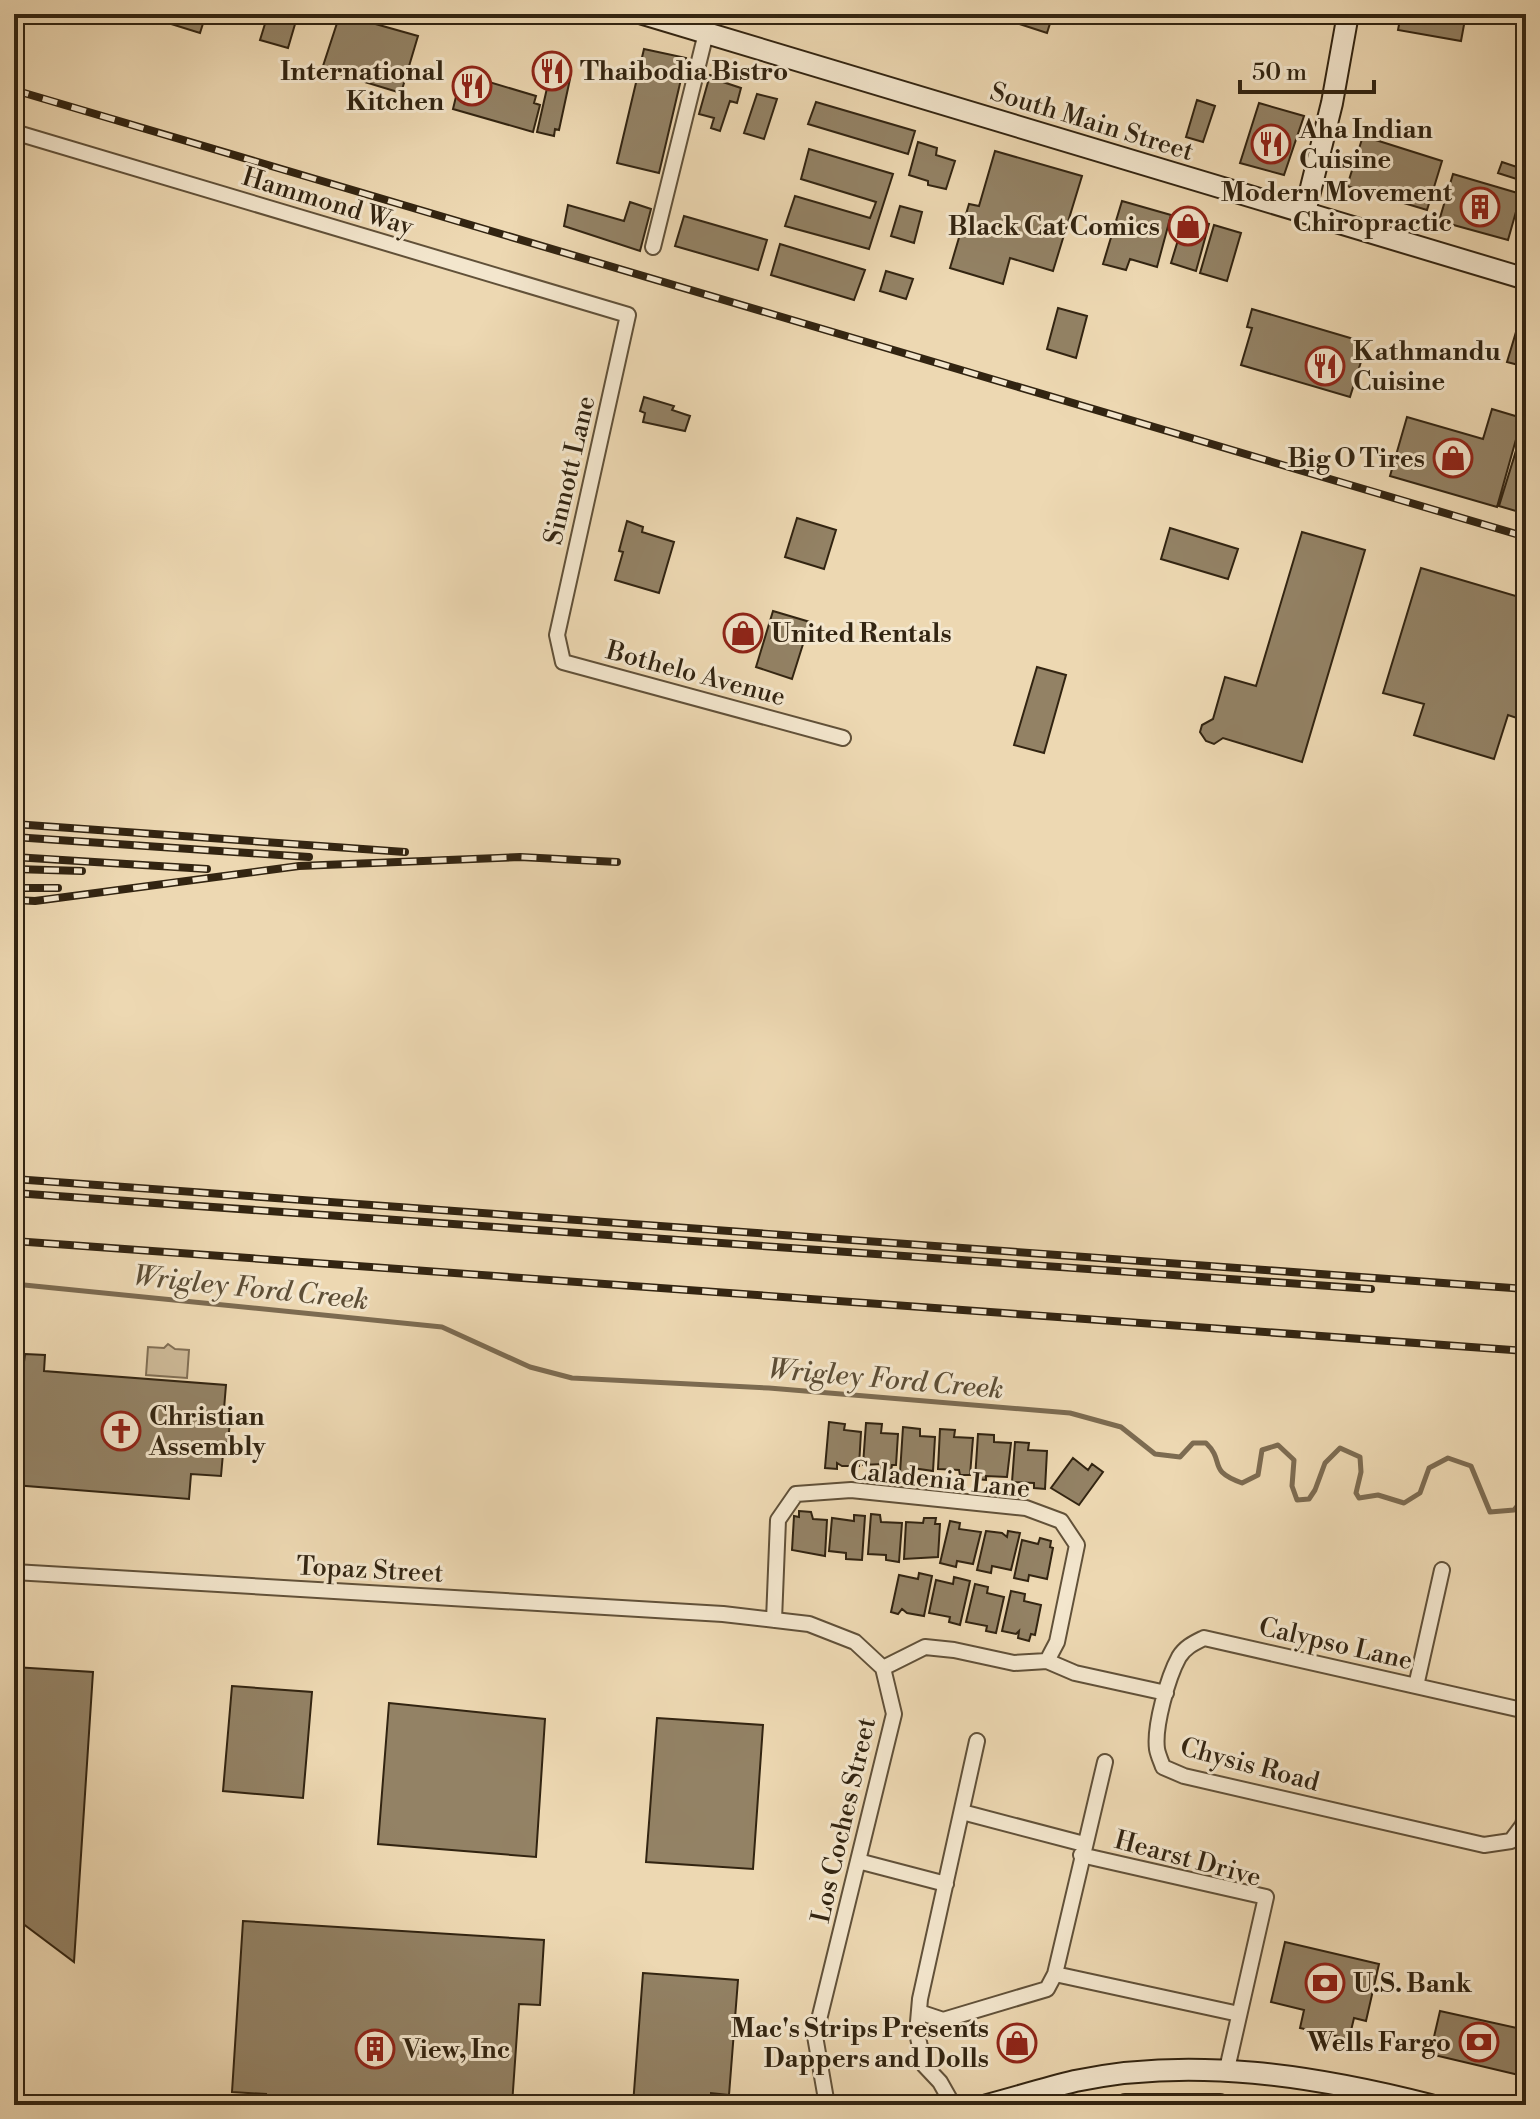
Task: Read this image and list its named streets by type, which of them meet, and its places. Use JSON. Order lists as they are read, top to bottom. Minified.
{"streets":{"main road":["South Main Street"],"street":["Hammond Way","Sinnott Lane","Bothelo Avenue","Caladenia Lane","Topaz Street","Calypso Lane","Chysis Road","Los Coches Street","Hearst Drive"]},"crossings":[["Hammond Way","Sinnott Lane"],["Sinnott Lane","Bothelo Avenue"],["Caladenia Lane","Topaz Street"],["Calypso Lane","Chysis Road"]],"water":["Wrigley Ford Creek"],"places":{"restaurant":["Thaibodia Bistro","International Kitchen","Aha Indian Cuisine","Kathmandu Cuisine"],"building":["Modern Movement Chiropractic","View, Inc"],"shop":["Black Cat Comics","Big O Tires","United Rentals","Mac's Strips Presents Dappers and Dolls"],"church":["Christian Assembly"],"bank":["U.S. Bank","Wells Fargo"]},"scale_bar":"50 m"}
